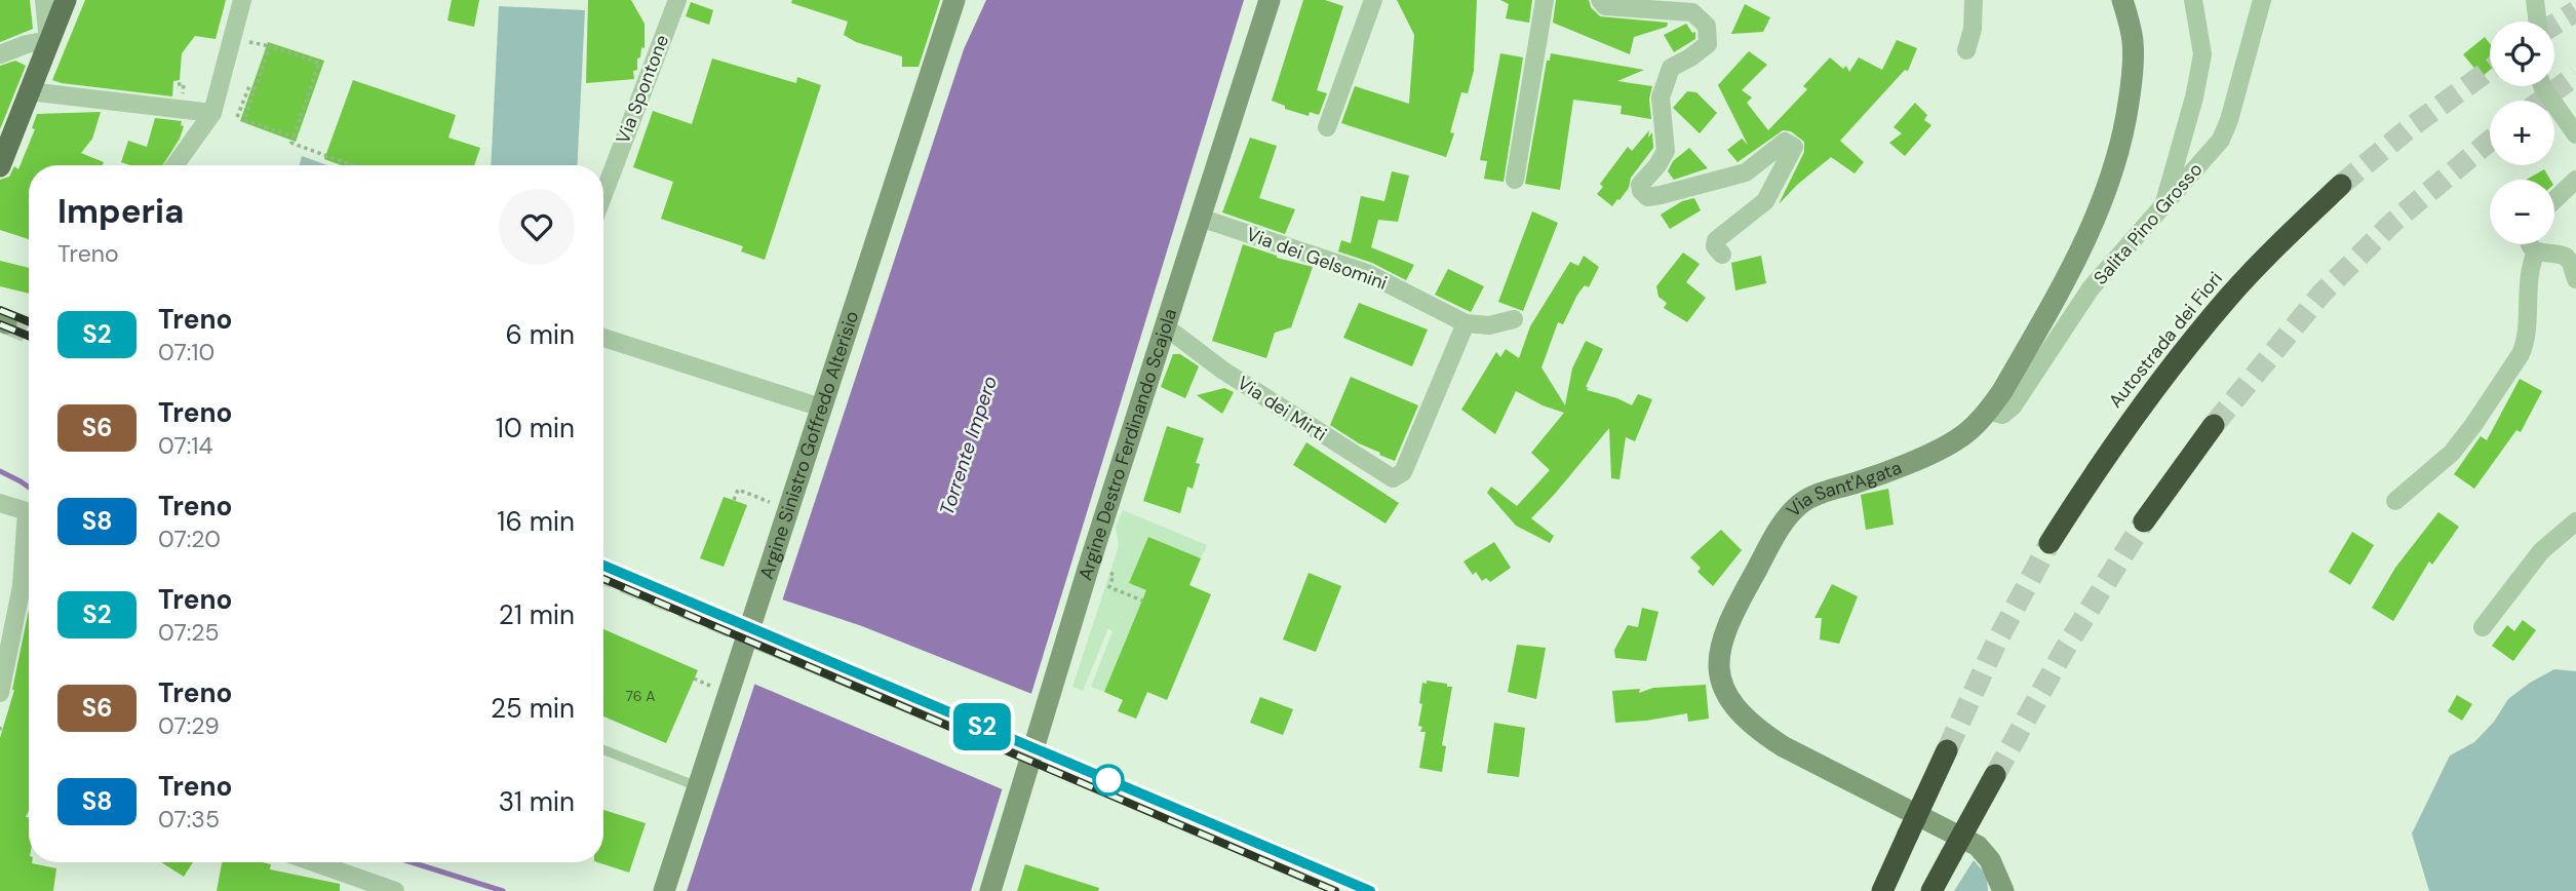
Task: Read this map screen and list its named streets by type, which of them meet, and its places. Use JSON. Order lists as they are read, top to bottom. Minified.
{"streets":{"highway":["Autostrada dei Fiori"],"main road":["Argine Destro Ferdinando Scajola","Argine Sinistro Goffredo Alterisio","Via Sant'Agata"],"street":["Via Spontone","Salita Pino Grosso","Via dei Gelsomini","Via dei Mirti"]},"crossings":[["Salita Pino Grosso","Via Sant'Agata"],["Via dei Gelsomini","Via dei Mirti"],["Via dei Gelsomini","Argine Destro Ferdinando Scajola"],["Via dei Mirti","Argine Destro Ferdinando Scajola"]],"water":["Torrente Impero"],"house_numbers":["76 A"],"page":{"on_map":"S2","map_buttons":["+","−"],"heading":["Imperia","Treno"],"list":[{"mark":"S2","name":"Treno","note":"07:10","value":"6 min"},{"mark":"S6","name":"Treno","note":"07:14","value":"10 min"},{"mark":"S8","name":"Treno","note":"07:20","value":"16 min"},{"mark":"S2","name":"Treno","note":"07:25","value":"21 min"},{"mark":"S6","name":"Treno","note":"07:29","value":"25 min"},{"mark":"S8","name":"Treno","note":"07:35","value":"31 min"}]}}
